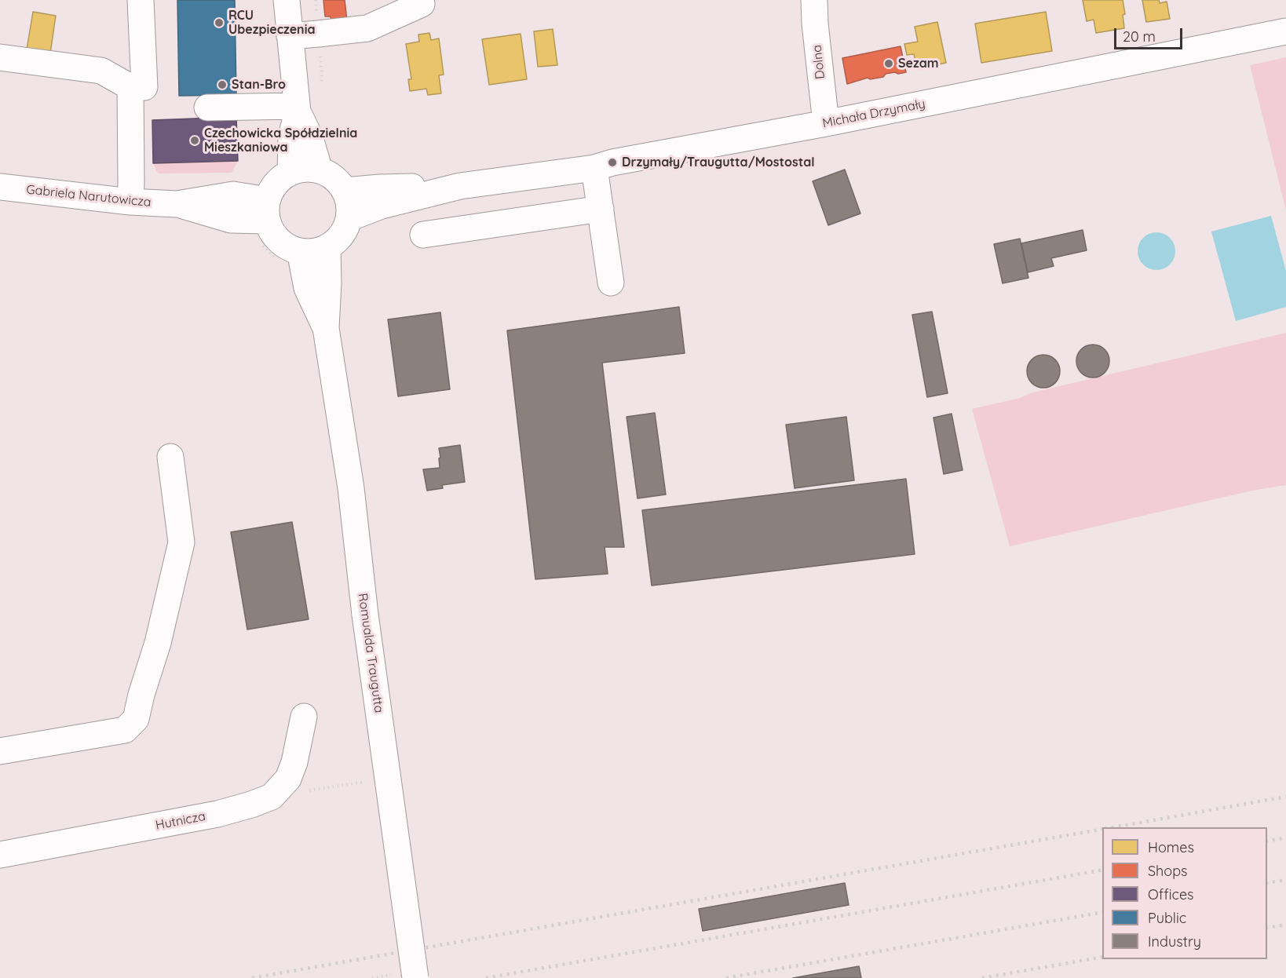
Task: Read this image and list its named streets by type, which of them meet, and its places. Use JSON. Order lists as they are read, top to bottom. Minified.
{"streets":{"street":["Dolna","Michała Drzymały","Gabriela Narutowicza","Romualda Traugutta","Hutnicza"]},"crossings":[["Dolna","Michała Drzymały"]],"places":["RCU Ubezpieczenia","Sezam","Stan-Bro","Czechowicka Spółdzielnia Mieszkaniowa","Drzymały/Traugutta/Mostostal"],"legend":["Homes","Shops","Offices","Public","Industry"],"scale_bar":"20 m"}
